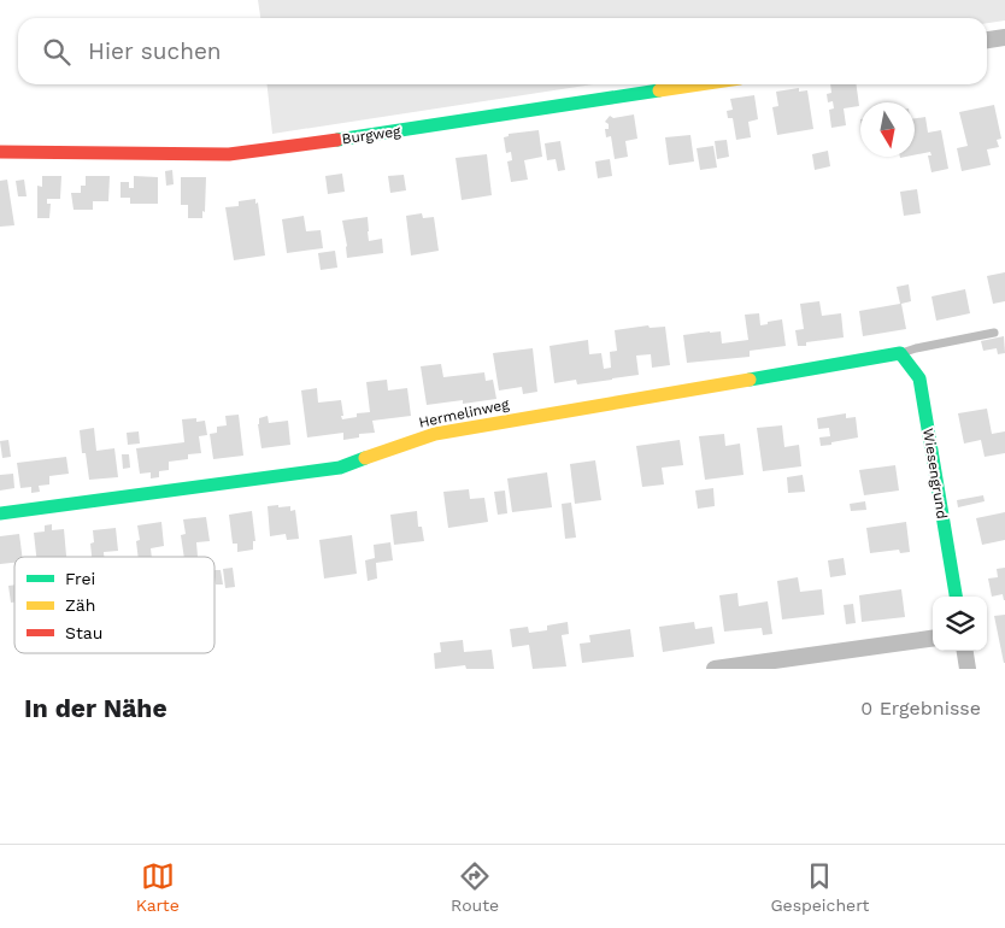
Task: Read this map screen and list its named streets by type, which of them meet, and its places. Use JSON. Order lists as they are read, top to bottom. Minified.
{"streets":{"street":["Burgweg","Hermelinweg","Wiesengrund"]},"crossings":[["Hermelinweg","Wiesengrund"]],"legend":["Frei","Zäh","Stau"],"north":"bottom","page":{"search":"Hier suchen","heading":["In der Nähe","0 Ergebnisse"],"nav":["Karte","Route","Gespeichert"]}}
